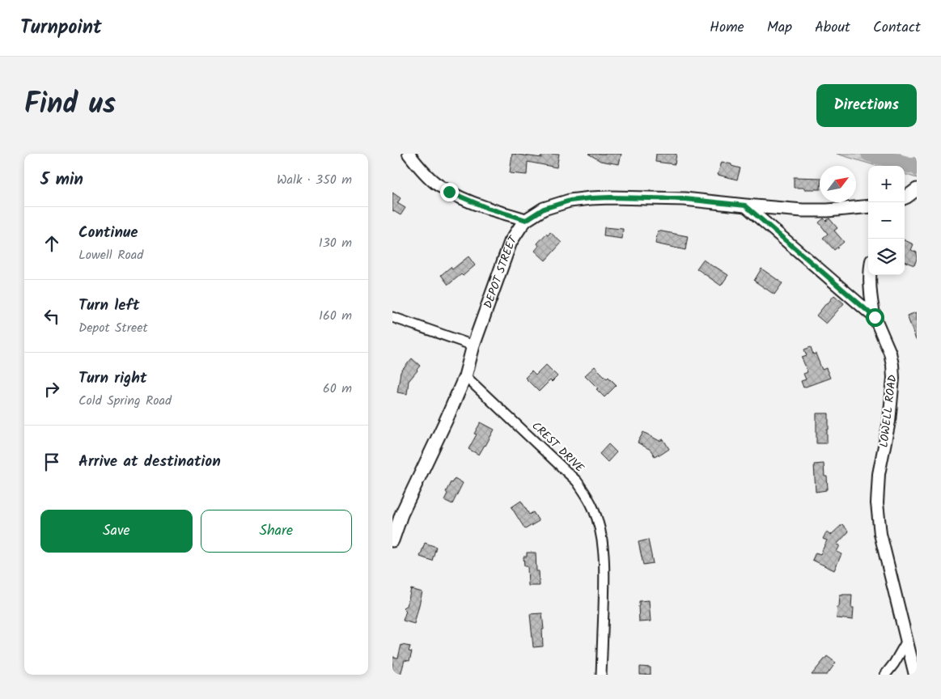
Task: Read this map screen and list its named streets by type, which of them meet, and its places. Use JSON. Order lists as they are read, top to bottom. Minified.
{"streets":{"main road":["DEPOT STREET"],"street":["LOWELL ROAD","CREST DRIVE"]},"crossings":[["DEPOT STREET","LOWELL ROAD"],["DEPOT STREET","CREST DRIVE"]],"north":"top right","page":{"header":"Turnpoint","nav":["Home","Map","About","Contact"],"title":"Find us","buttons":["Directions",["Save","Share"]],"heading":["5 min","Walk · 350 m"],"map_buttons":["+","−"],"list":[["Continue","Lowell Road","130 m"],["Turn left","Depot Street","160 m"],["Turn right","Cold Spring Road","60 m"],"Arrive at destination"]}}
